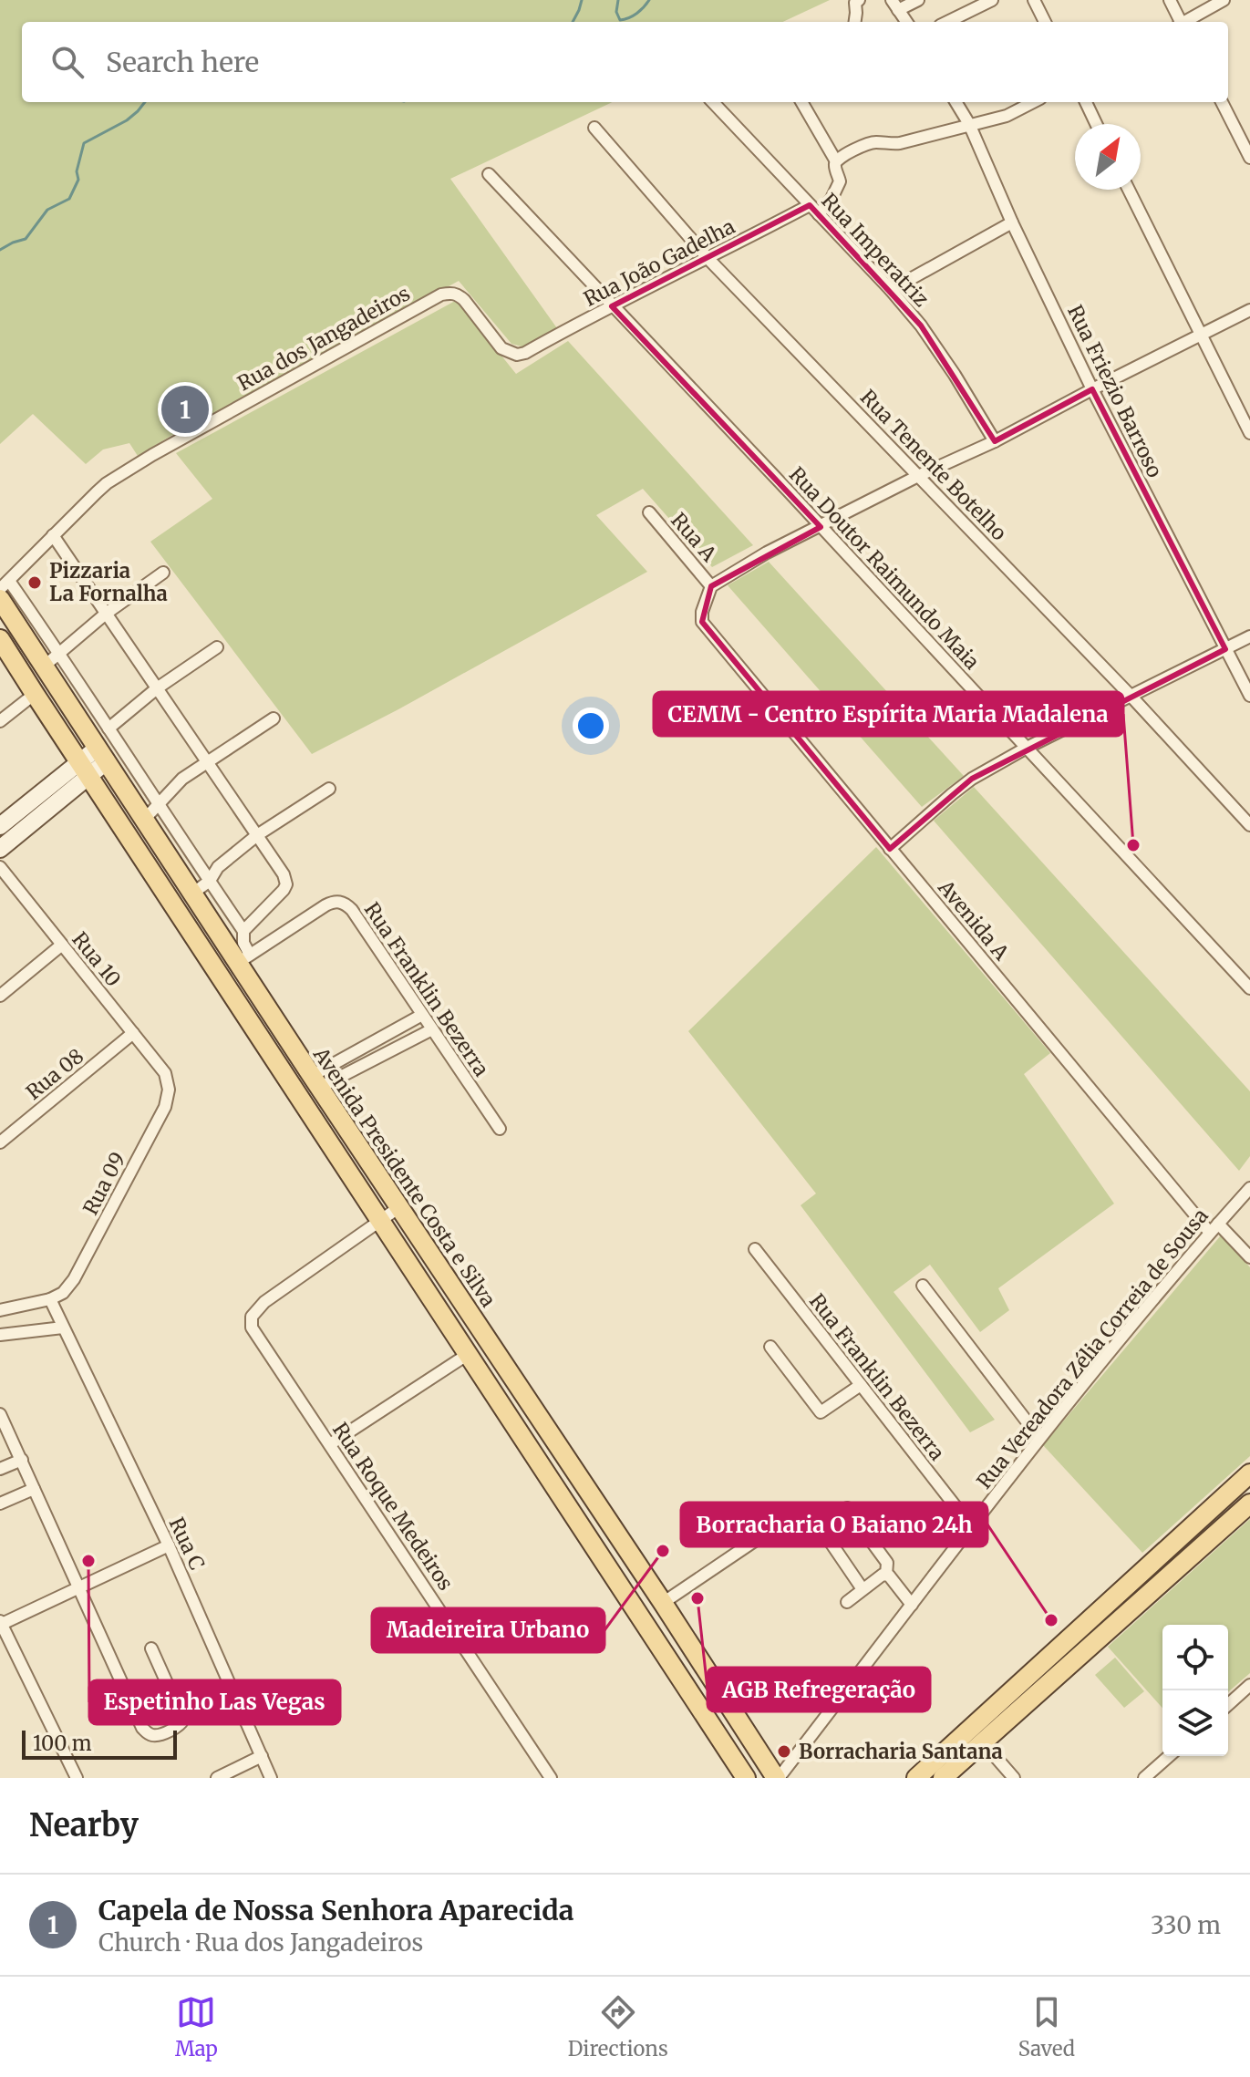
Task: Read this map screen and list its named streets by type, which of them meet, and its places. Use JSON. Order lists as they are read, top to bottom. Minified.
{"streets":{"main road":["Avenida Presidente Costa e Silva"],"street":["Rua Imperatriz","Rua João Gadelha","Rua dos Jangadeiros","Rua Friezio Barroso","Rua Tenente Botelho","Rua A","Rua Doutor Raimundo Maia","Avenida A","Rua 10","Rua Franklin Bezerra","Rua 08","Rua 09","Rua Vereadora Zélia Correia de Sousa","Rua Roque Medeiros","Rua C"]},"crossings":[["Rua Imperatriz","Rua João Gadelha"],["Rua João Gadelha","Rua dos Jangadeiros"],["Rua João Gadelha","Rua Tenente Botelho"],["Rua João Gadelha","Rua Doutor Raimundo Maia"],["Rua A","Avenida A"],["Avenida A","Rua Vereadora Zélia Correia de Sousa"],["Rua 10","Rua 08"],["Rua 10","Rua 09"],["Rua Franklin Bezerra","Avenida Presidente Costa e Silva"],["Rua Franklin Bezerra","Rua Vereadora Zélia Correia de Sousa"],["Avenida Presidente Costa e Silva","Rua Vereadora Zélia Correia de Sousa"]],"places":["Pizzaria La Fornalha","CEMM - Centro Espírita Maria Madalena","Madeireira Urbano","Espetinho Las Vegas","AGB Refregeração","Borracharia O Baiano 24h","Borracharia Santana"],"scale_bar":"100 m","north":"top right","page":{"search":"Search here","pins":"1","scale":"100 m","heading":"Nearby","list":[{"mark":"1","name":"Capela de Nossa Senhora Aparecida","note":"Church · Rua dos Jangadeiros","value":"330 m"}],"nav":["Map","Directions","Saved"]}}
